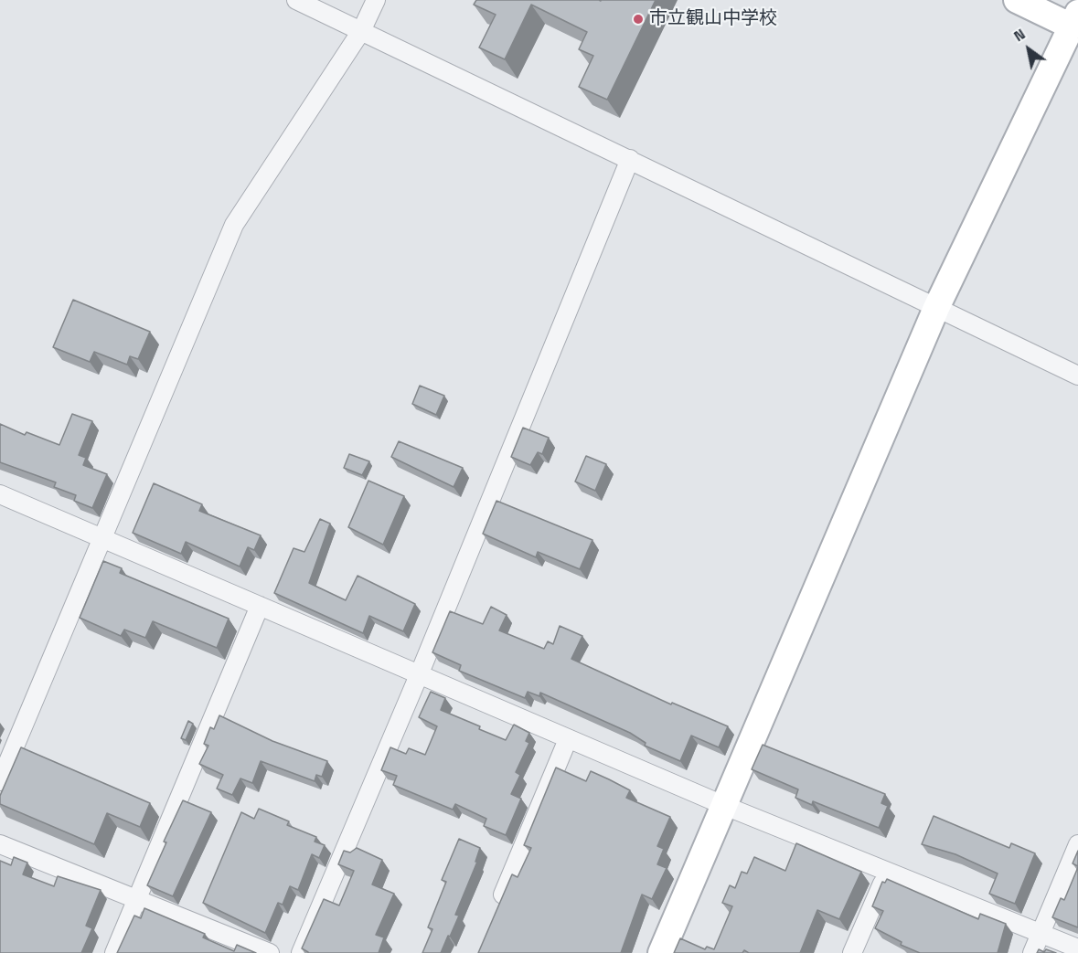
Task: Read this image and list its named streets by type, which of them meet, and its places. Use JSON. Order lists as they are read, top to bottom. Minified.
{"places":["市立観山中学校"],"north":"top left"}
